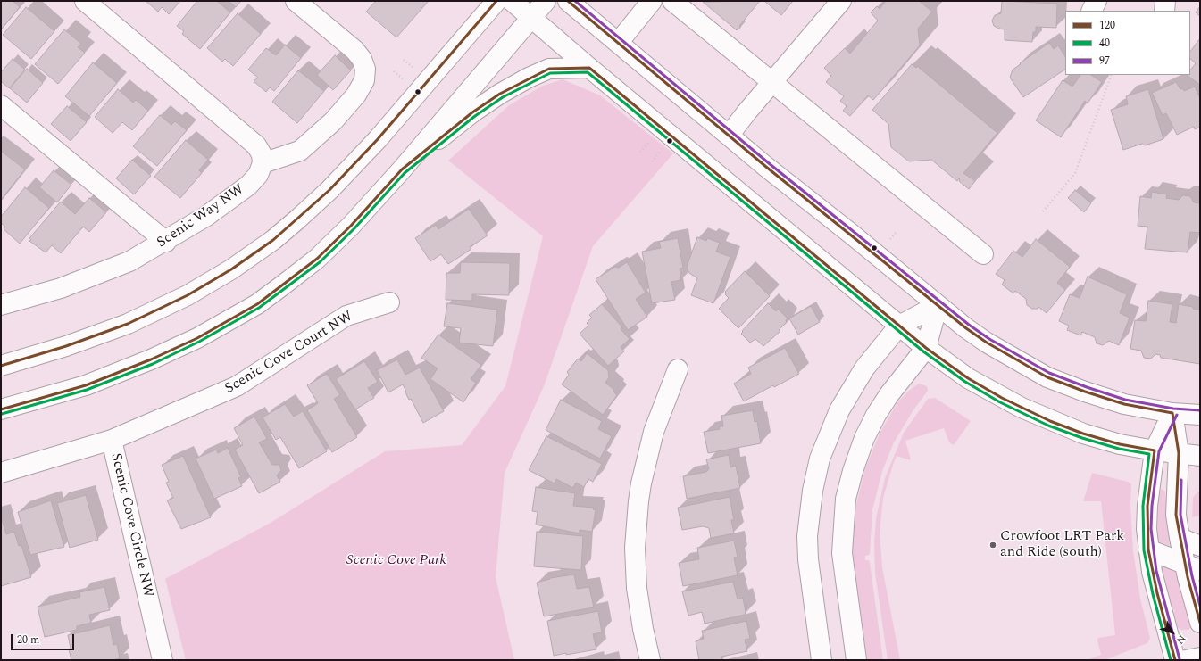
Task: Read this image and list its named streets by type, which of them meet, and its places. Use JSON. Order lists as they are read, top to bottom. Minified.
{"streets":{"street":["Scenic Way NW","Scenic Cove Court NW","Scenic Cove Circle NW"]},"crossings":[["Scenic Cove Court NW","Scenic Cove Circle NW"]],"parks":["Scenic Cove Park"],"places":["Crowfoot LRT Park and Ride (south)"],"lines":["transit line 120","transit line 97","transit line 40"],"legend":["120","40","97"],"scale_bar":"20 m","north":"bottom right"}
